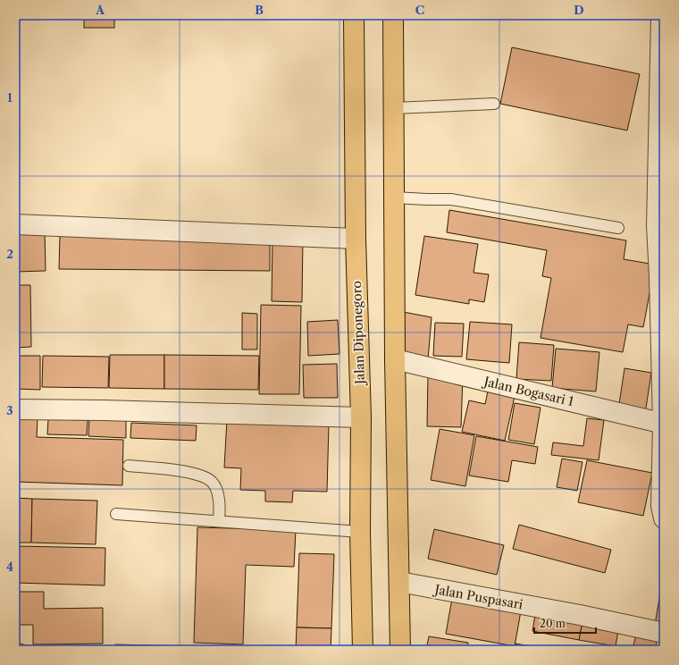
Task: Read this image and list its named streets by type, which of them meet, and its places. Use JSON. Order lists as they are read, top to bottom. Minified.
{"streets":{"main road":["Jalan Diponegoro"],"street":["Jalan Bogasari 1","Jalan Puspasari"]},"scale_bar":"20 m","grid":{"columns":["A","B","C","D"],"rows":["1","2","3","4"]}}
